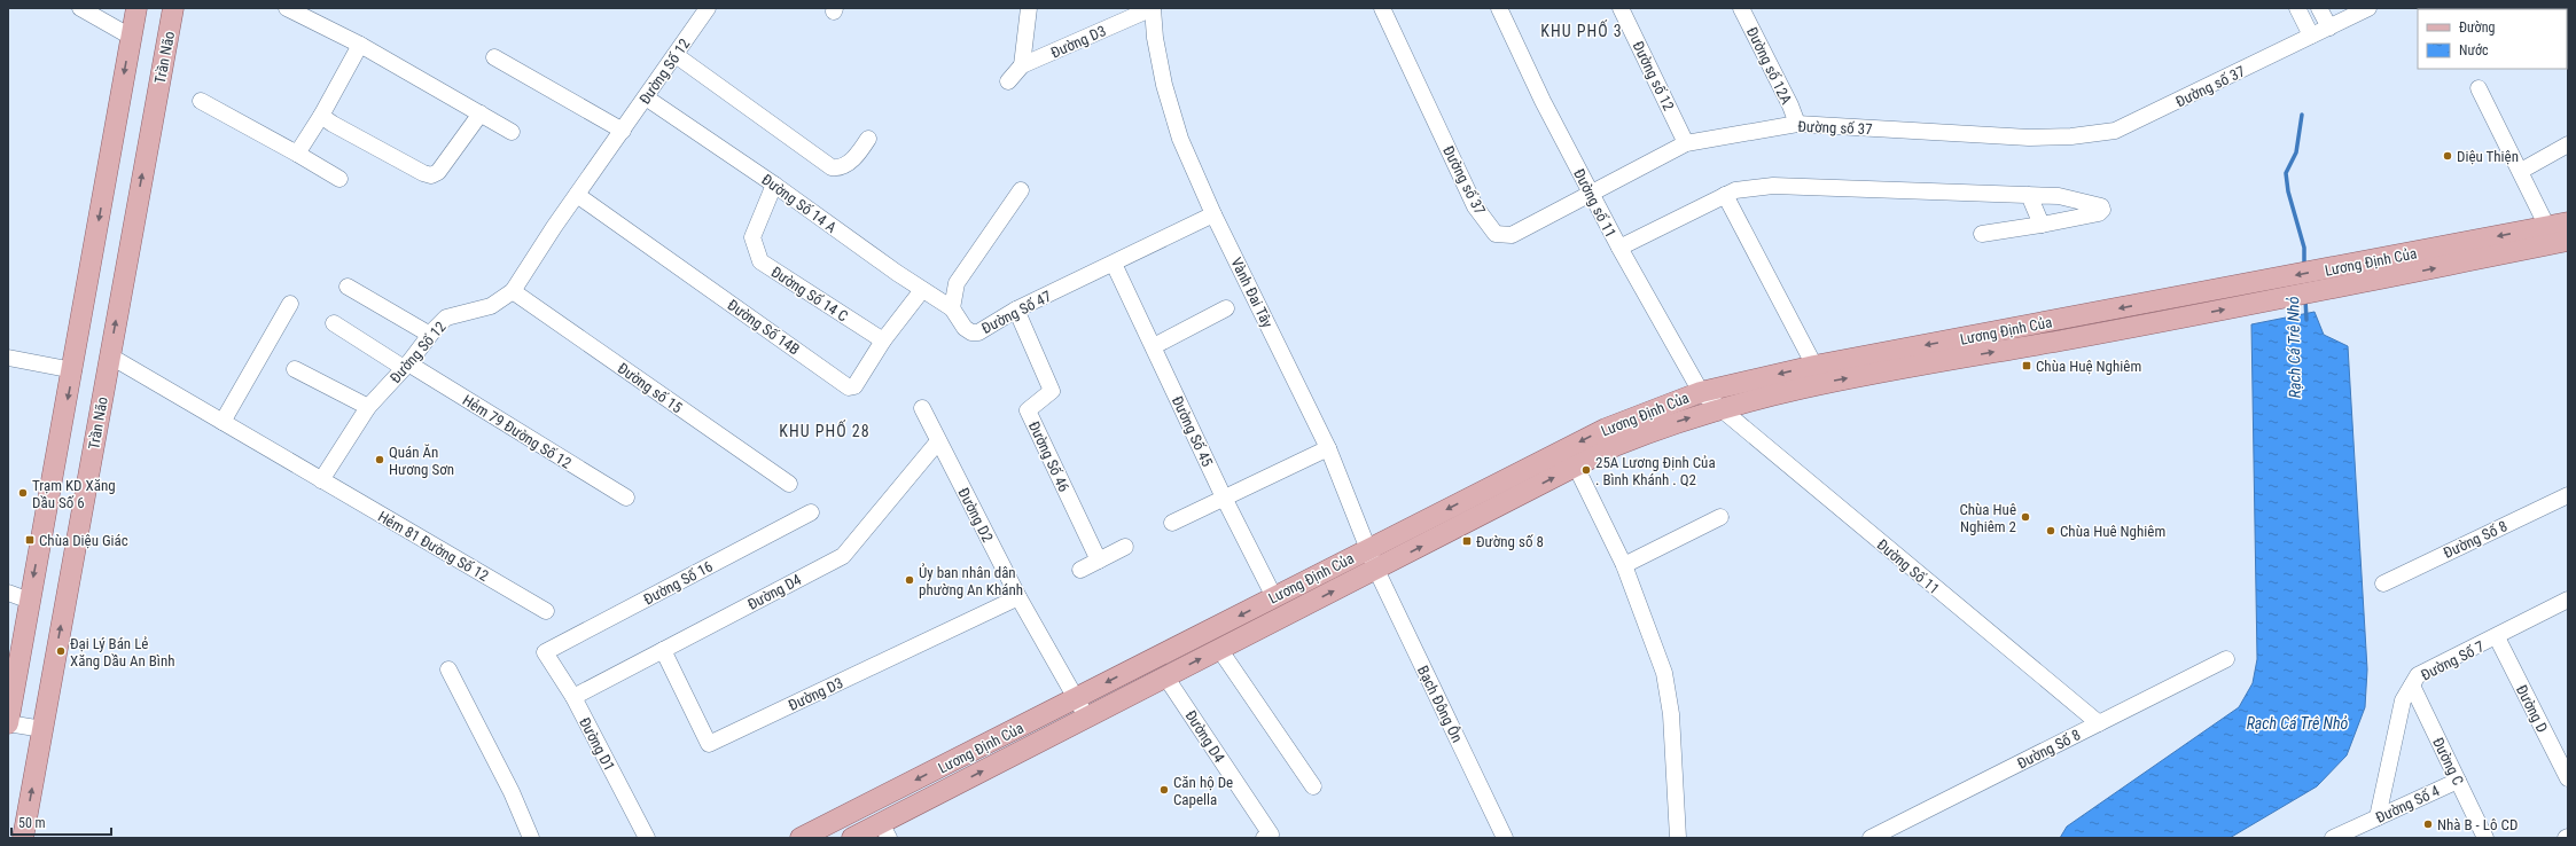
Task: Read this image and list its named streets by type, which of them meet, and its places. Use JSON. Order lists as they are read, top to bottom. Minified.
{"streets":{"main road":["Trần Não","Lương Định Của"],"street":["Đường D3","Đường số 12A","Đường Số 12","Đường số 12","Đường số 37","Đường Số 14 A","Đường số 11","Vành Đai Tây","Đường Số 14 C","Đường Số 47","Đường Số 14B","Đường số 15","Hẻm 79 Đường Số 12","Đường Số 45","Đường Số 46","Đường D2","Đường Số 8","Hẻm 81 Đường Số 12","Đường Số 11","Đường Số 16","Đường D4","Đường Số 7","Bạch Đông Ôn","Đường D","Đường D1","Đường C","Đường Số 4"]},"crossings":[["Đường D3","Vành Đai Tây"],["Đường D3","Đường D2"],["Đường D3","Đường D4"],["Đường số 12A","Đường số 37"],["Đường Số 12","Đường Số 14 A"],["Đường Số 12","Đường Số 14B"],["Đường Số 12","Đường số 15"],["Đường Số 12","Hẻm 79 Đường Số 12"],["Đường Số 12","Hẻm 81 Đường Số 12"],["Đường số 12","Đường số 37"],["Đường số 37","Đường số 11"],["Đường Số 14 A","Đường Số 14 C"],["Đường Số 14 A","Đường Số 47"],["Đường Số 14 A","Đường Số 14B"],["Đường số 11","Lương Định Của"],["Đường số 11","Đường Số 11"],["Lương Định Của","Vành Đai Tây"],["Lương Định Của","Đường Số 45"],["Lương Định Của","Đường D2"],["Lương Định Của","Đường Số 11"],["Lương Định Của","Đường D4"],["Lương Định Của","Bạch Đông Ôn"],["Vành Đai Tây","Đường Số 47"],["Vành Đai Tây","Bạch Đông Ôn"],["Đường Số 14 C","Đường Số 14B"],["Đường Số 47","Đường Số 45"],["Đường Số 47","Đường Số 46"],["Đường D2","Đường D4"],["Đường Số 8","Đường Số 11"],["Đường Số 16","Đường D1"],["Đường D4","Đường D1"],["Đường Số 7","Đường D"],["Đường Số 7","Đường C"],["Đường Số 7","Đường Số 4"],["Đường C","Đường Số 4"]],"districts":["KHU PHỐ 3","KHU PHỐ 28"],"water":["Rạch Cá Trê Nhỏ"],"places":{"other":["Diệu Thiện","Quán Ăn Hương Sơn","25A Lương Định Của . Bình Khánh . Q2","Trạm KD Xăng Dầu Số 6","Chùa Huê Nghiêm 2","Chùa Huê Nghiêm","Ủy ban nhân dân phường An Khánh","Đại Lý Bán Lẻ Xăng Dầu An Bình","Căn hộ De Capella","Nhà B - Lô CD"],"transit":["Chùa Huệ Nghiêm","Chùa Diệu Giác","Đường số 8"]},"legend":["Đường","Nước"],"scale_bar":"50 m"}
